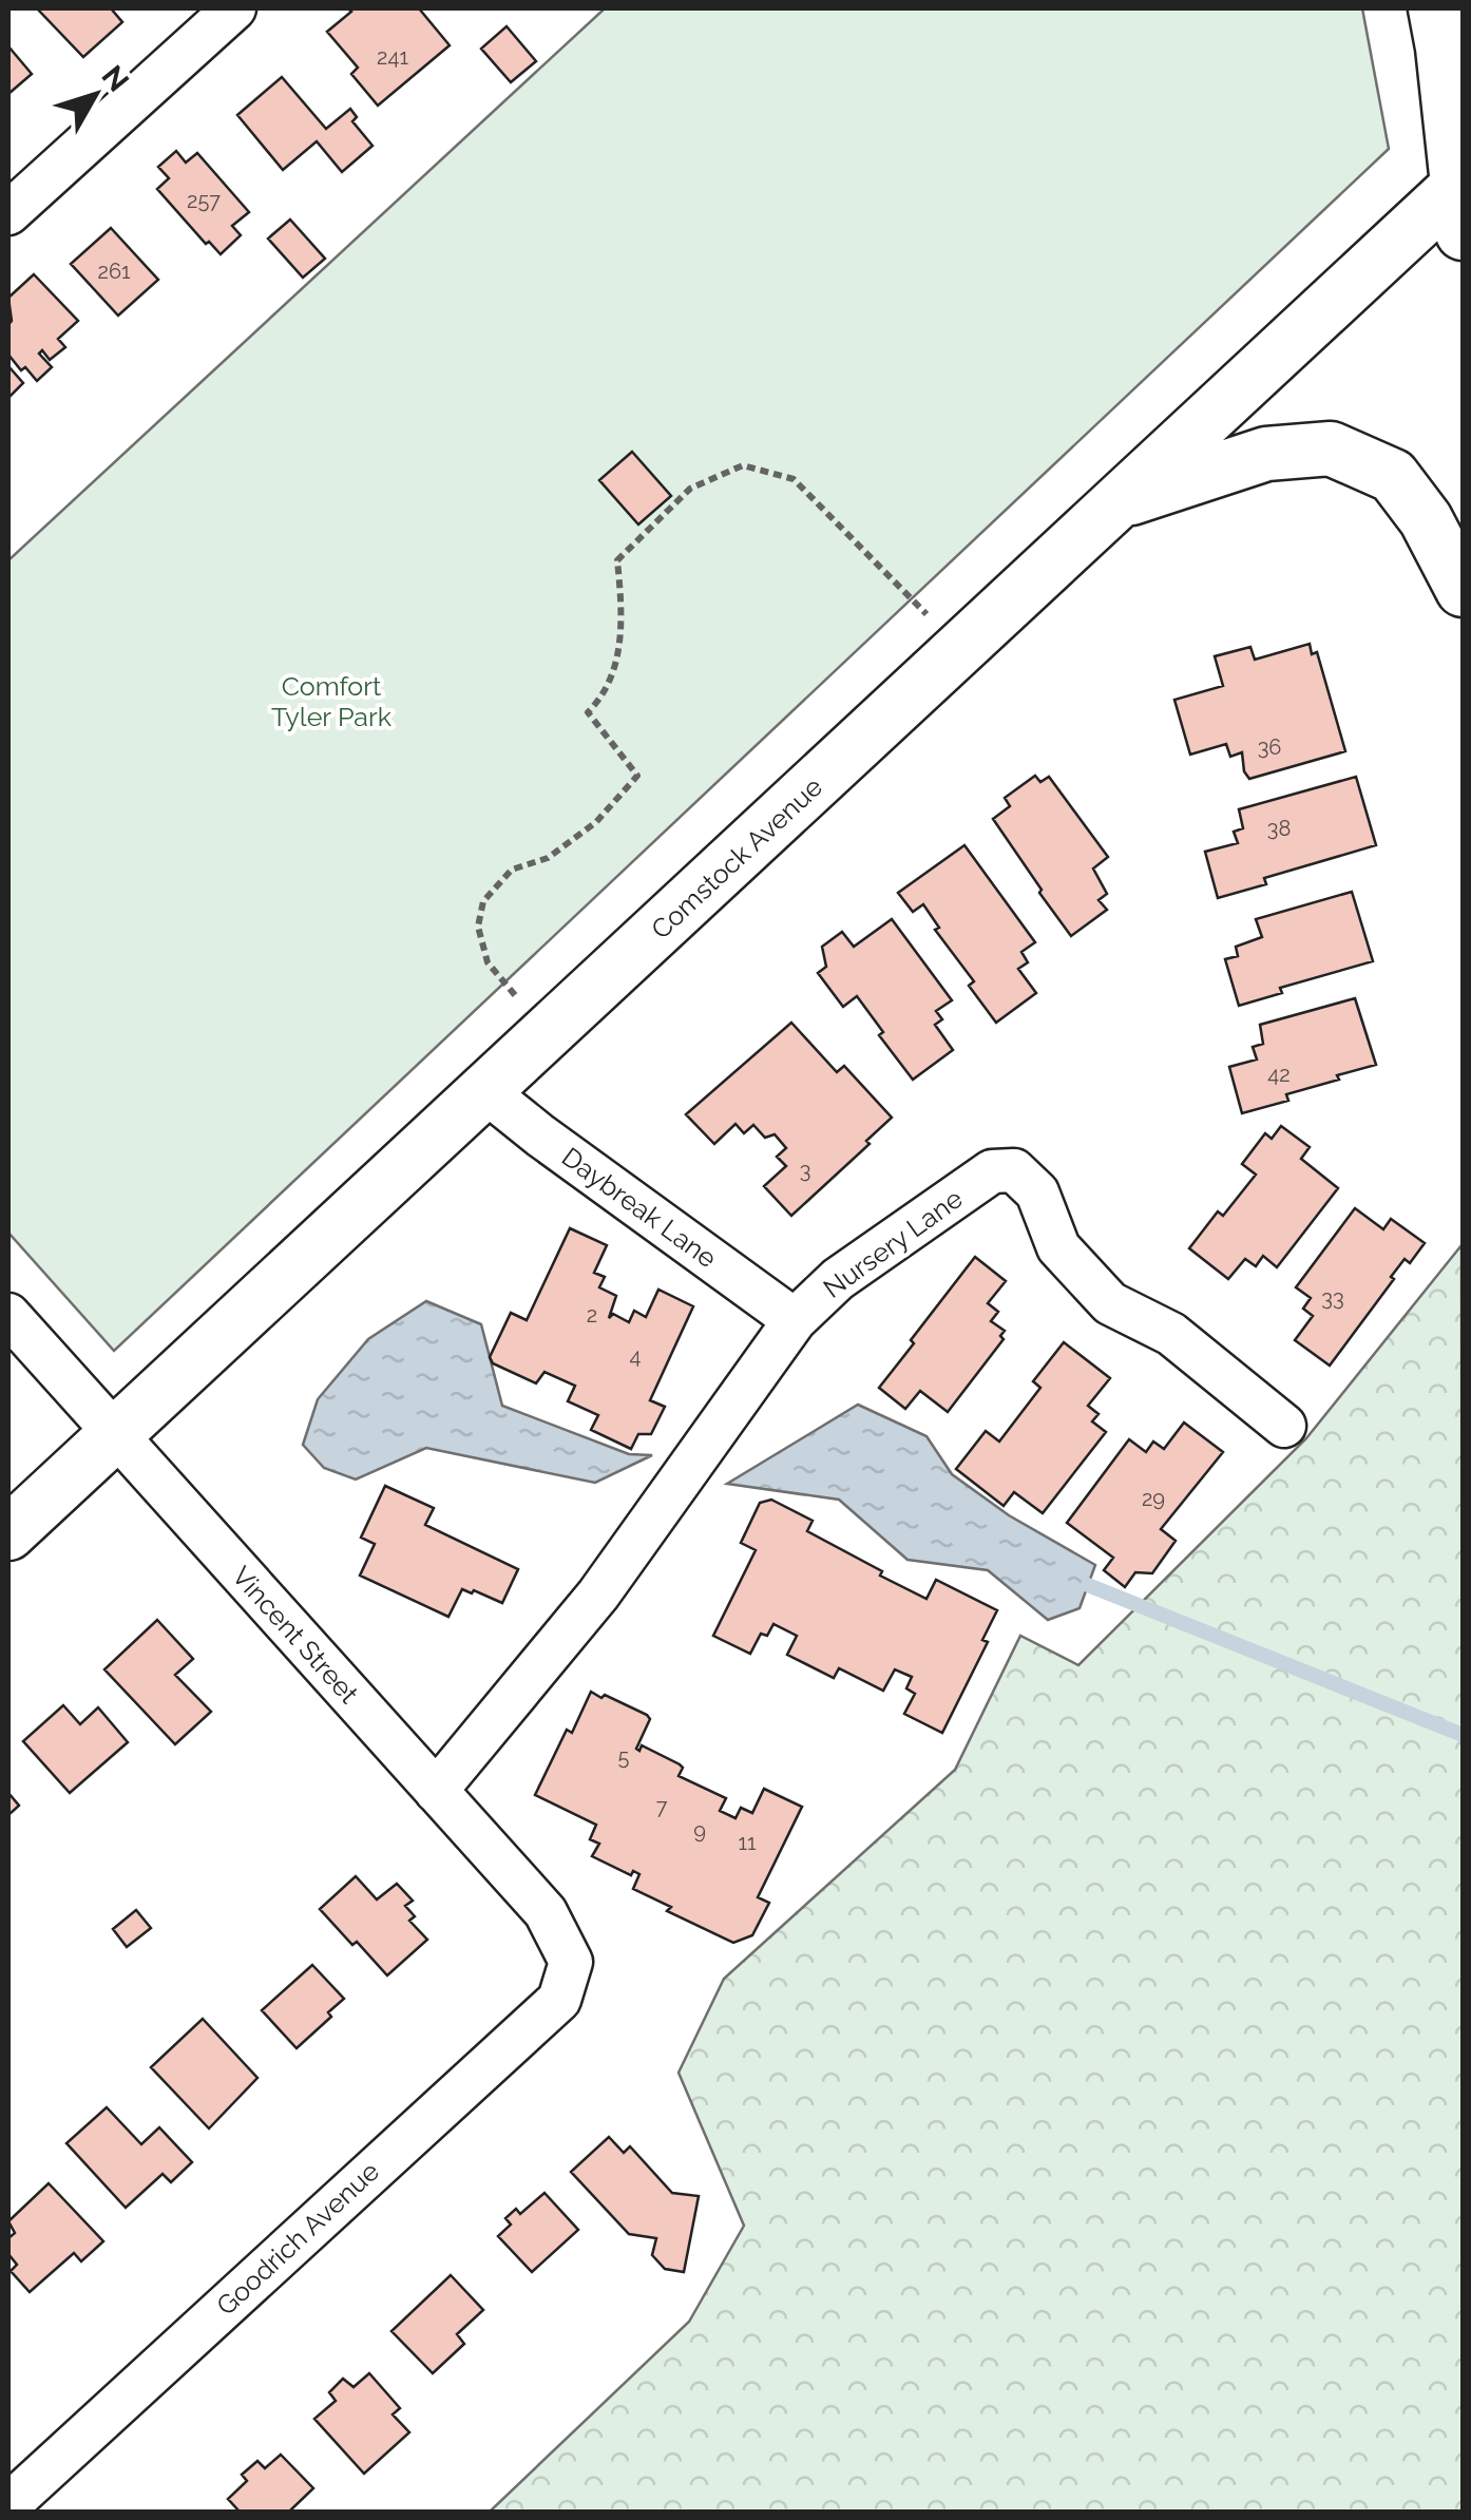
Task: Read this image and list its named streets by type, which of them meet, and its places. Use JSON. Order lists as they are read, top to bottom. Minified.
{"streets":{"street":["Comstock Avenue","Daybreak Lane","Nursery Lane","Vincent Street","Goodrich Avenue"]},"crossings":[["Comstock Avenue","Daybreak Lane"],["Comstock Avenue","Vincent Street"],["Daybreak Lane","Nursery Lane"],["Nursery Lane","Vincent Street"],["Vincent Street","Goodrich Avenue"]],"parks":["Comfort Tyler Park"],"house_numbers":["241","257","261","36","38","42","3","33","2","4","29","5","7","9","11"],"north":"top right"}
